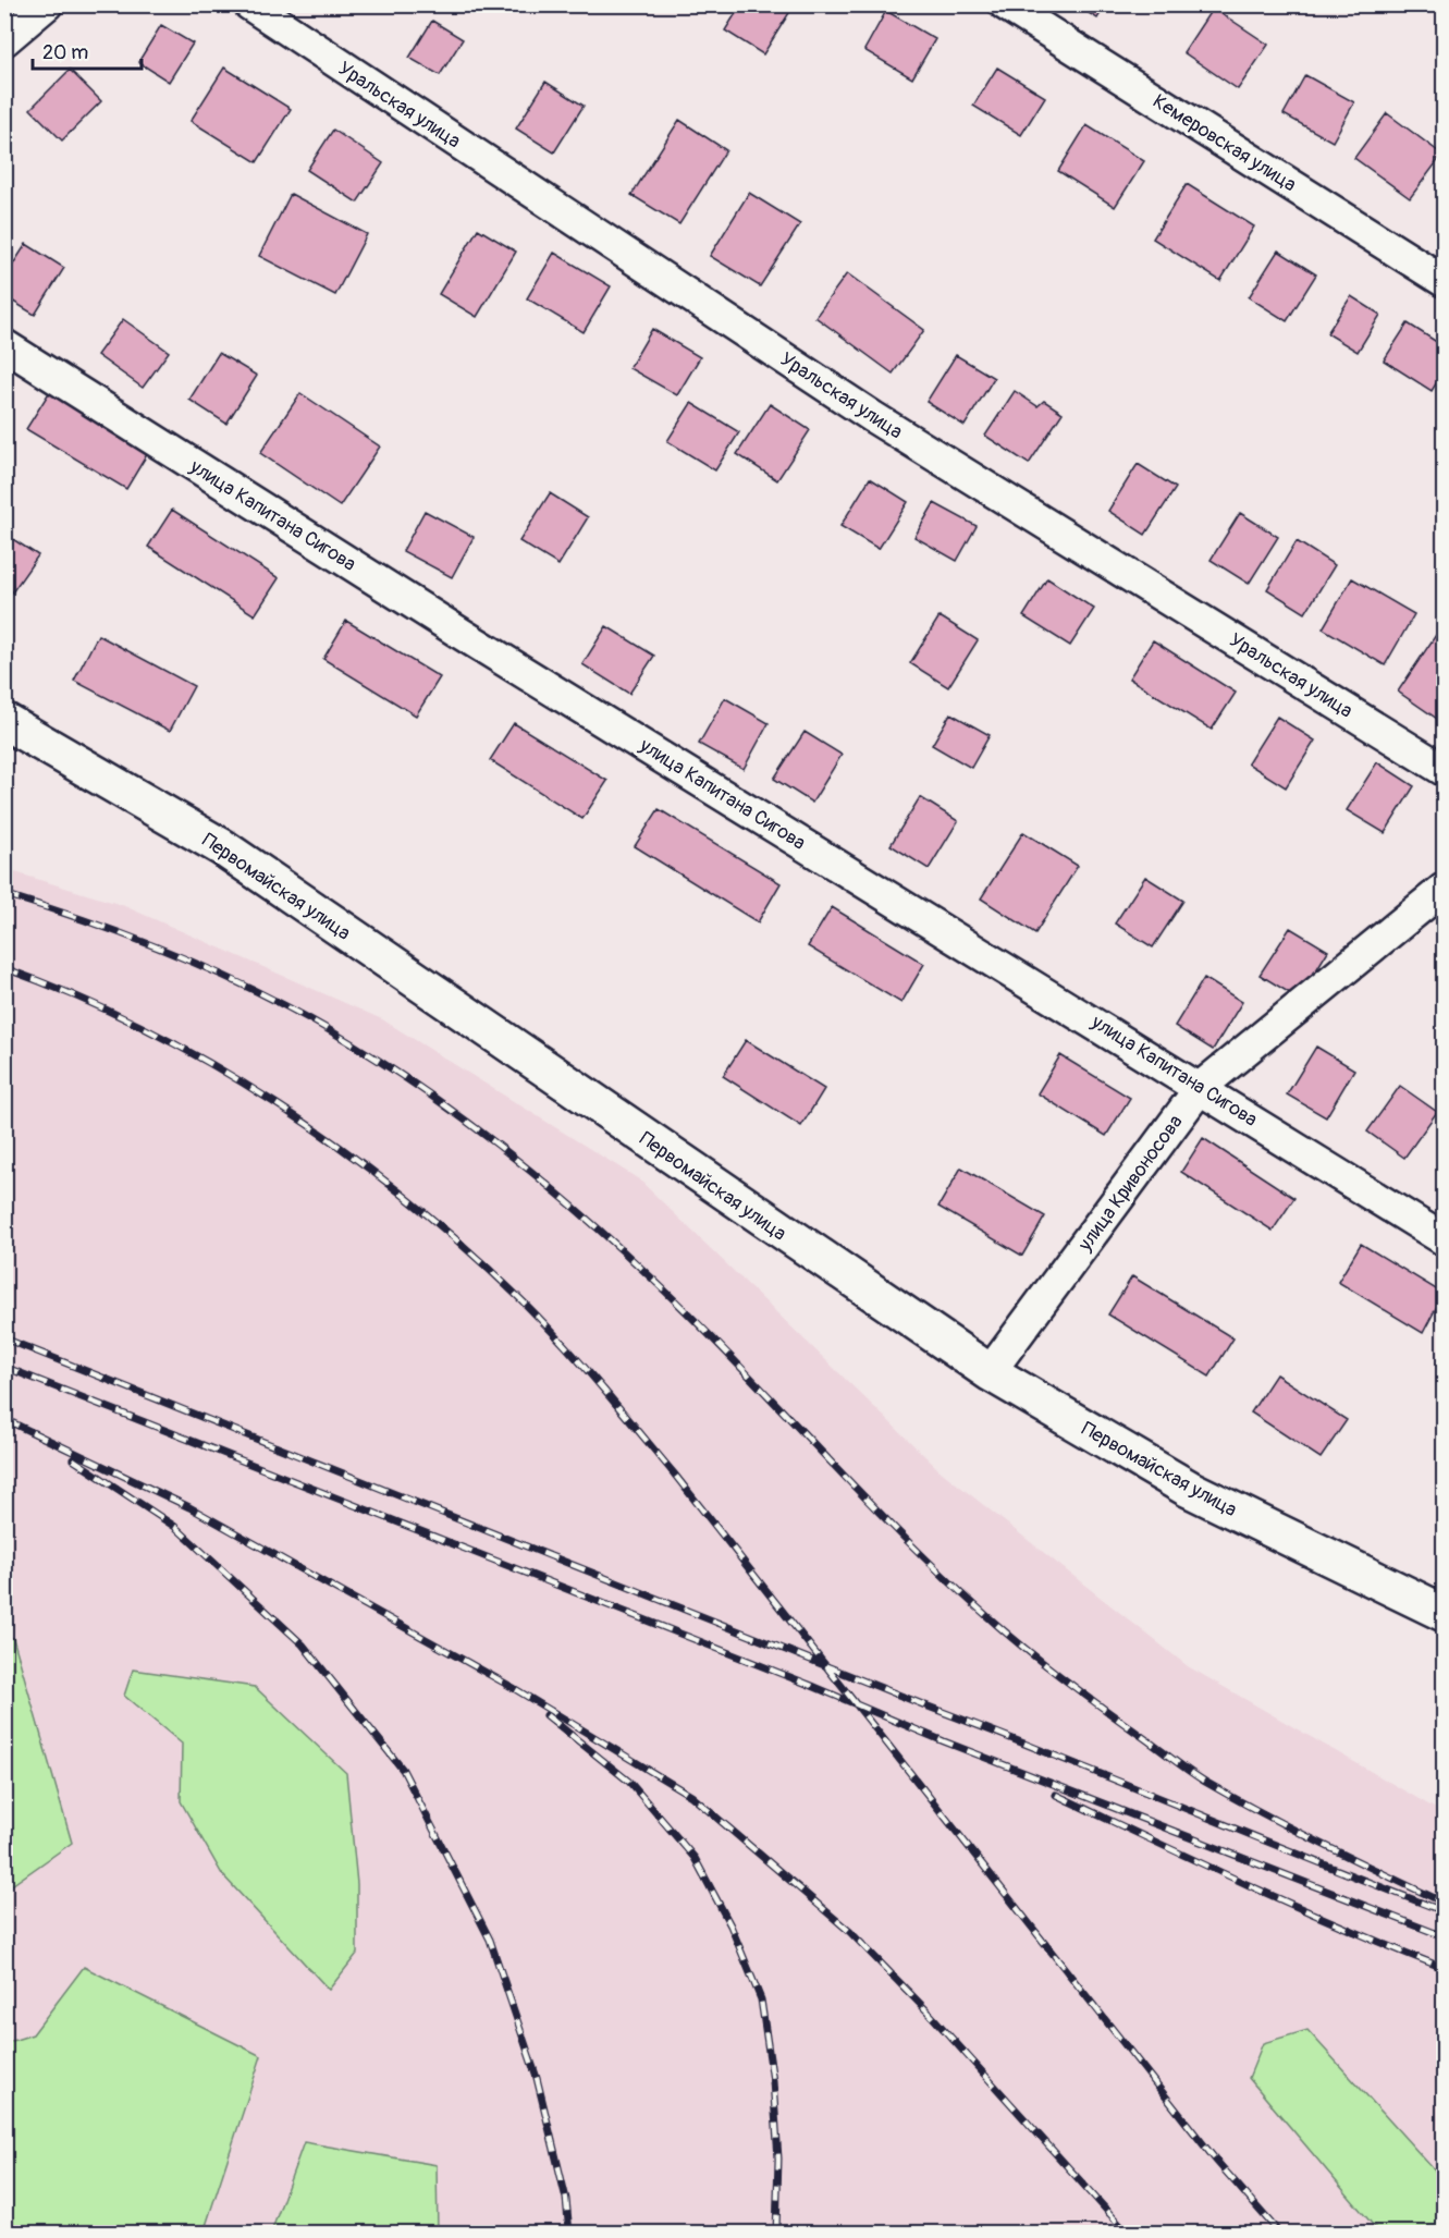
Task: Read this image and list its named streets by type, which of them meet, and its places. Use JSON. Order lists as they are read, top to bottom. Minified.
{"streets":{"main road":["Первомайская улица"],"street":["Уральская улица","Кемеровская улица","улица Капитана Сигова","улица Кривоносова"]},"crossings":[["улица Капитана Сигова","улица Кривоносова"],["Первомайская улица","улица Кривоносова"]],"scale_bar":"20 m"}
